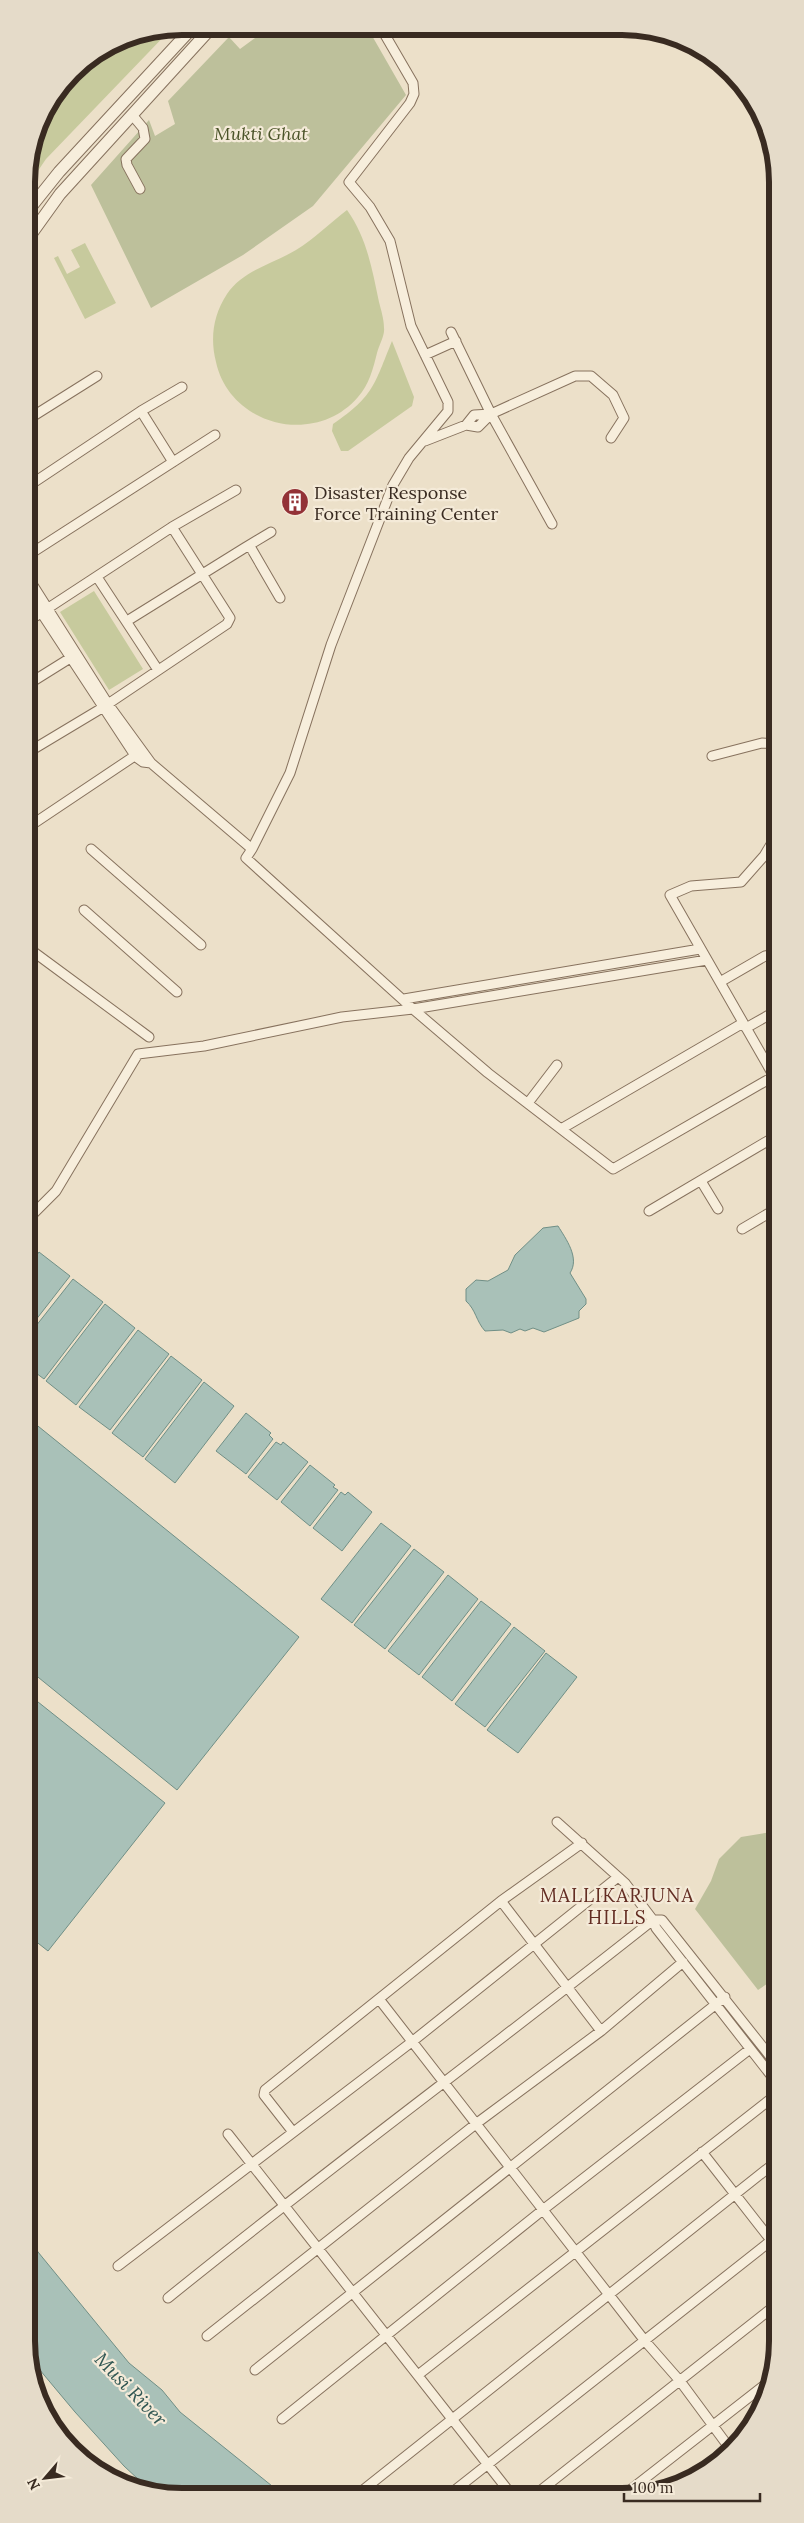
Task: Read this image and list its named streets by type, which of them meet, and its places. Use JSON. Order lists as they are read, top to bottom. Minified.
{"districts":["MALLIKARJUNA HILLS"],"water":["Musi River"],"parks":["Mukti Ghat"],"places":{"building":["Disaster Response Force Training Center"]},"scale_bar":"100 m","north":"bottom left"}
